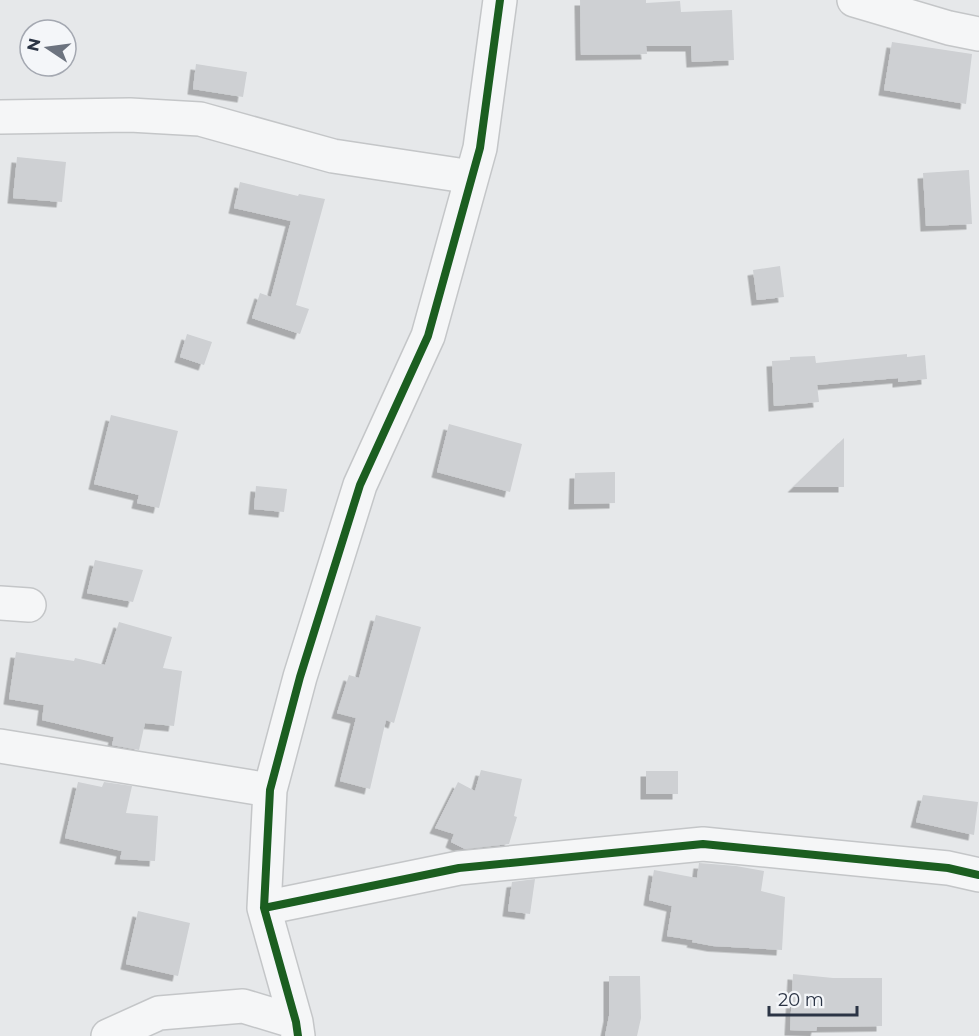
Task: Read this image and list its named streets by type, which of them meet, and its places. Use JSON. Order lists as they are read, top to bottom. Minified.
{"scale_bar":"20 m","north":"left"}
